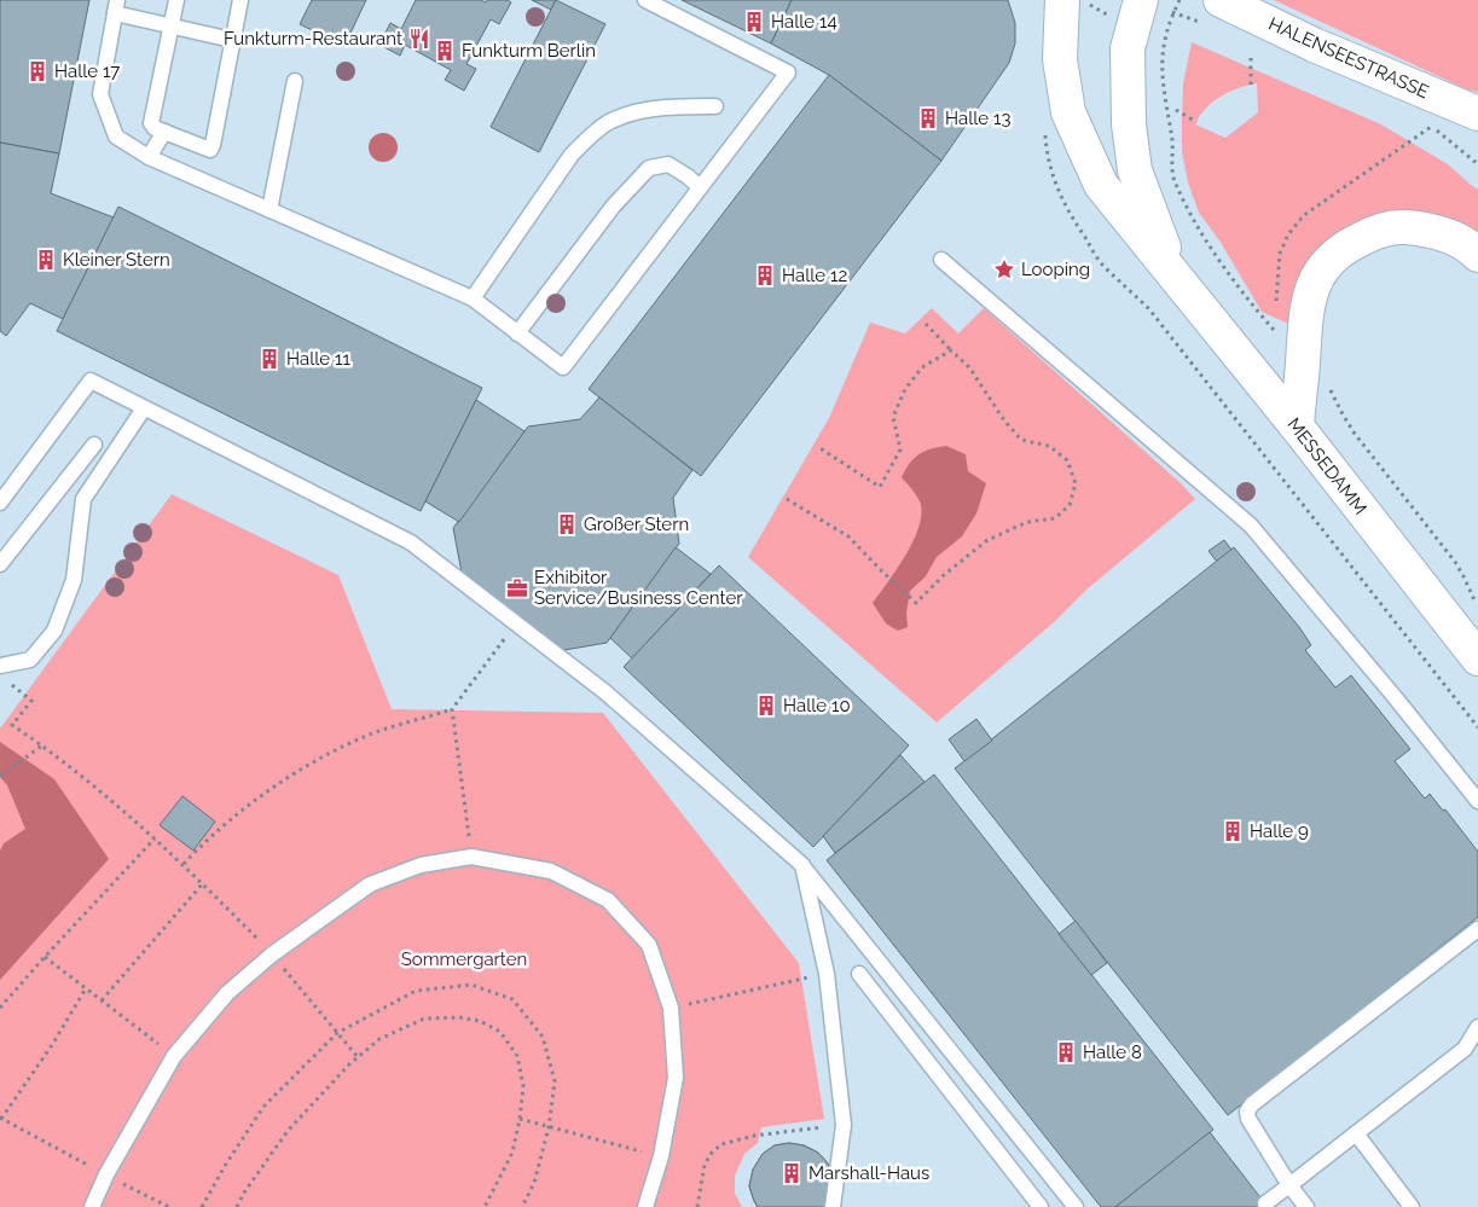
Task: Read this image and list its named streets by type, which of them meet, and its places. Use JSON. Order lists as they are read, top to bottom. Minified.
{"streets":{"main road":["HALENSEESTRASSE","MESSEDAMM"]},"parks":["Sommergarten"],"places":{"building":["Halle 14","Funkturm Berlin","Halle 17","Halle 13","Kleiner Stern","Halle 12","Halle 11","Großer Stern","Halle 10","Halle 9","Halle 8","Marshall-Haus"],"restaurant":["Funkturm-Restaurant"],"place":["Looping"],"office":["Exhibitor Service/Business Center"]}}
